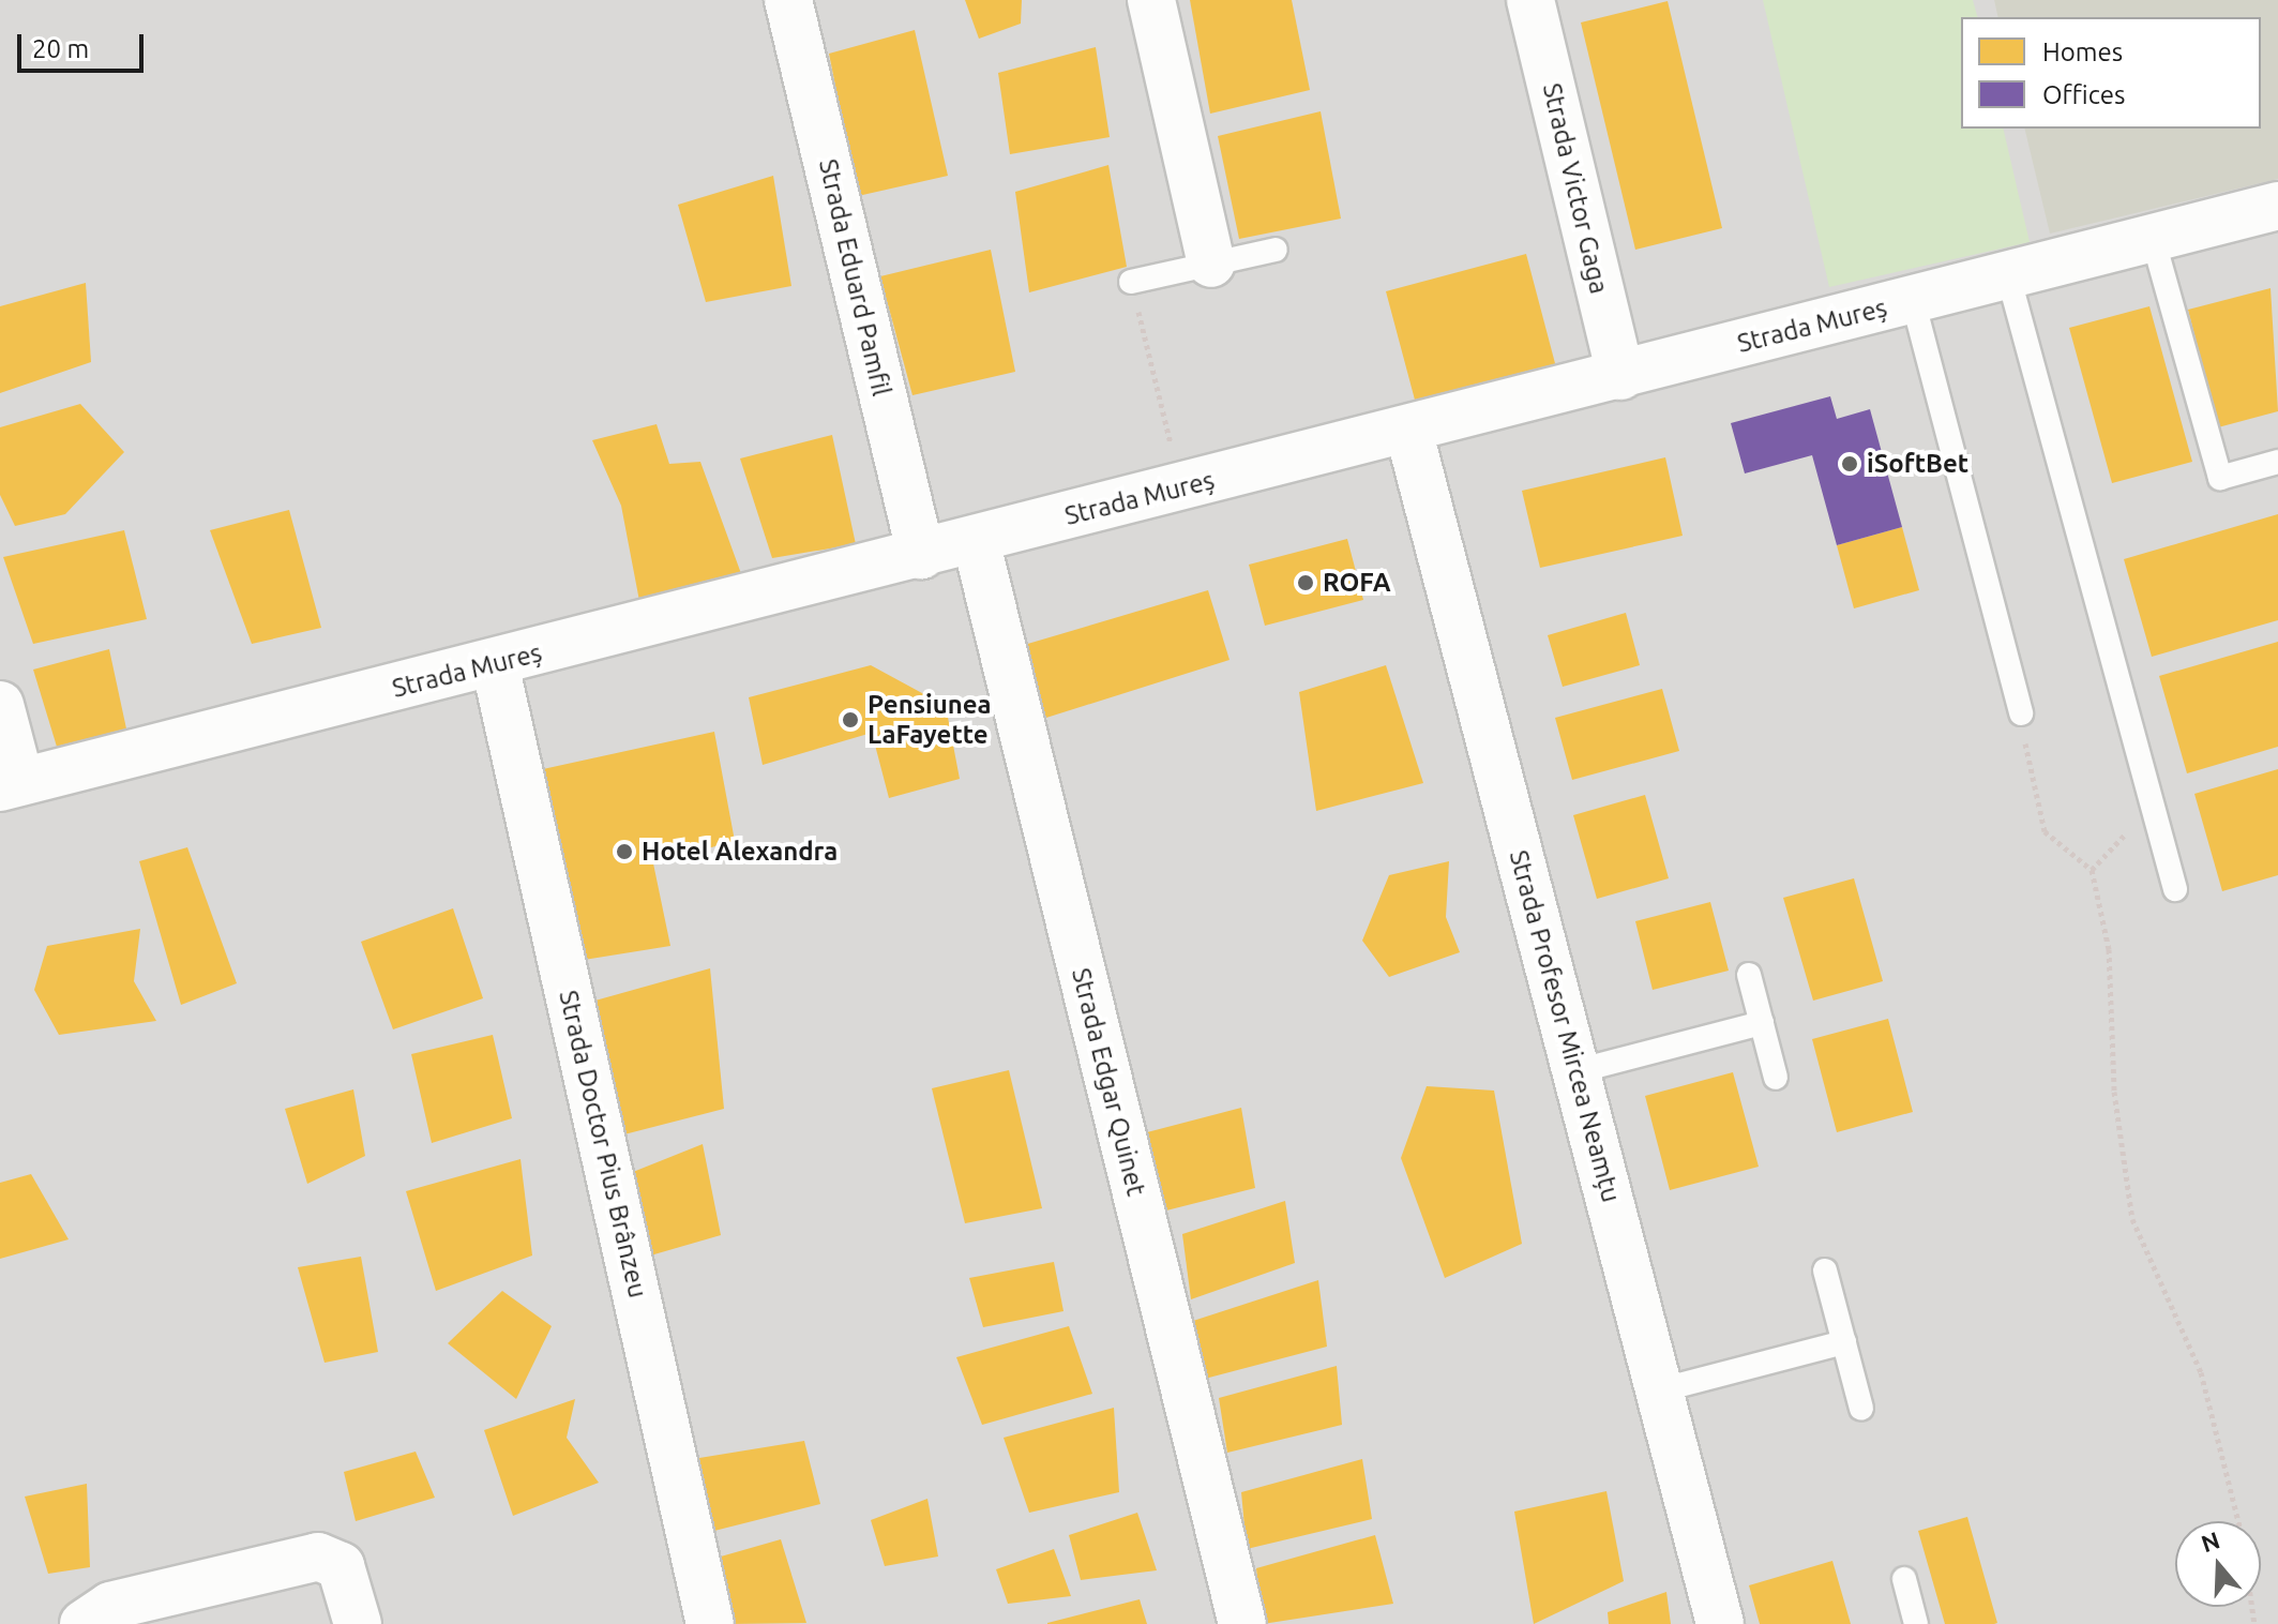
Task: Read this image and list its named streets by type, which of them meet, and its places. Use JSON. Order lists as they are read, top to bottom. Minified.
{"streets":{"street":["Strada Victor Gaga","Strada Eduard Pamfil","Strada Mureș","Strada Profesor Mircea Neamțu","Strada Edgar Quinet","Strada Doctor Pius Brânzeu"]},"crossings":[["Strada Victor Gaga","Strada Mureș"],["Strada Eduard Pamfil","Strada Mureș"],["Strada Mureș","Strada Profesor Mircea Neamțu"],["Strada Mureș","Strada Edgar Quinet"],["Strada Mureș","Strada Doctor Pius Brânzeu"]],"places":["iSoftBet","ROFA","Pensiunea LaFayette","Hotel Alexandra"],"legend":["Homes","Offices"],"scale_bar":"20 m","north":"top"}
